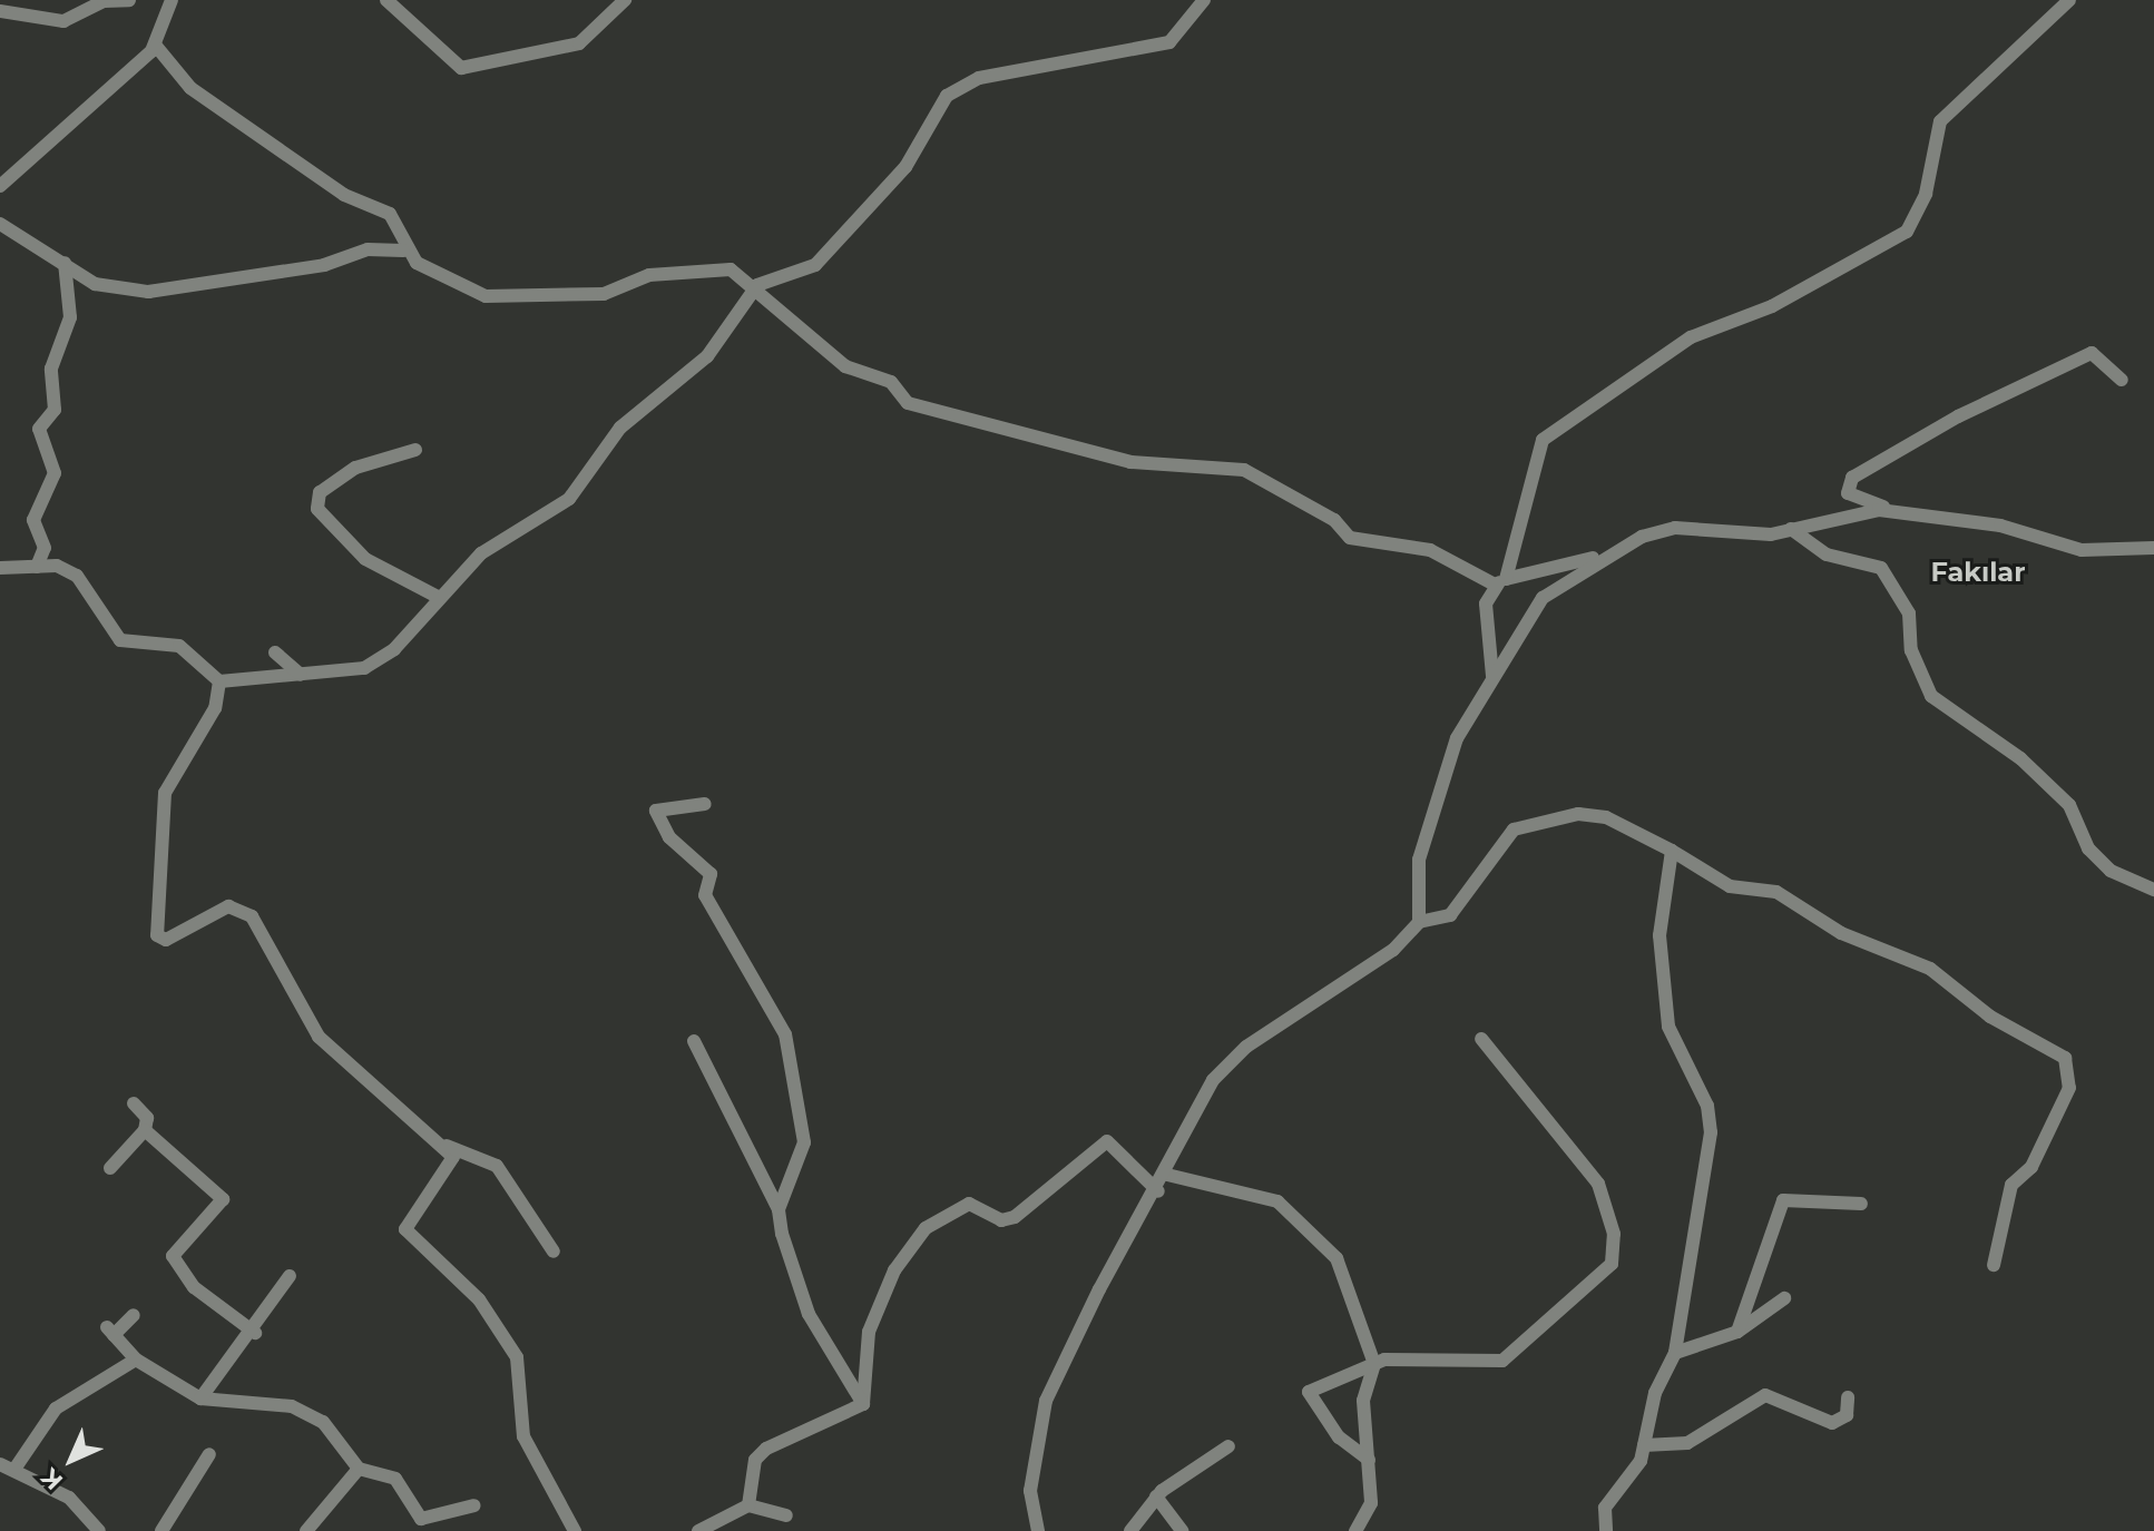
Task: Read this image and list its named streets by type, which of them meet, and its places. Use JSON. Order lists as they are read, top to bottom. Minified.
{"districts":["Fakılar"],"north":"bottom left"}
